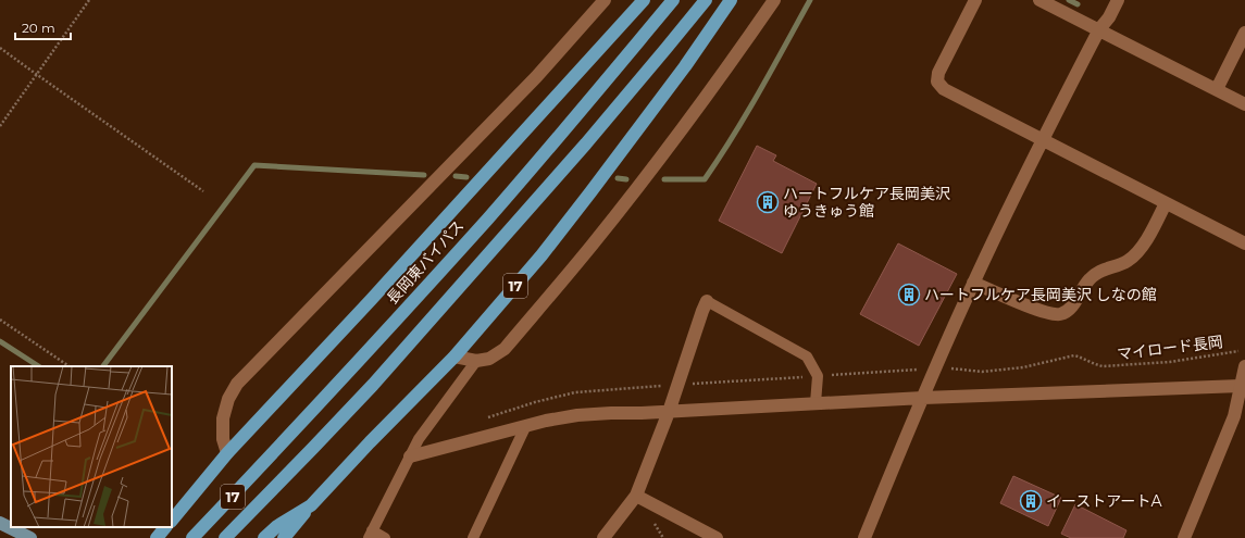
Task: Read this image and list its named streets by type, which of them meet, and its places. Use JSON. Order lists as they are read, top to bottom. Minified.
{"streets":{"highway":["長岡東バイパス","17"],"path":["マイロード長岡"]},"places":{"building":["ハートフルケア長岡美沢 ゆうきゅう館","ハートフルケア長岡美沢 しなの館","イーストアートA"]},"scale_bar":"20 m"}
